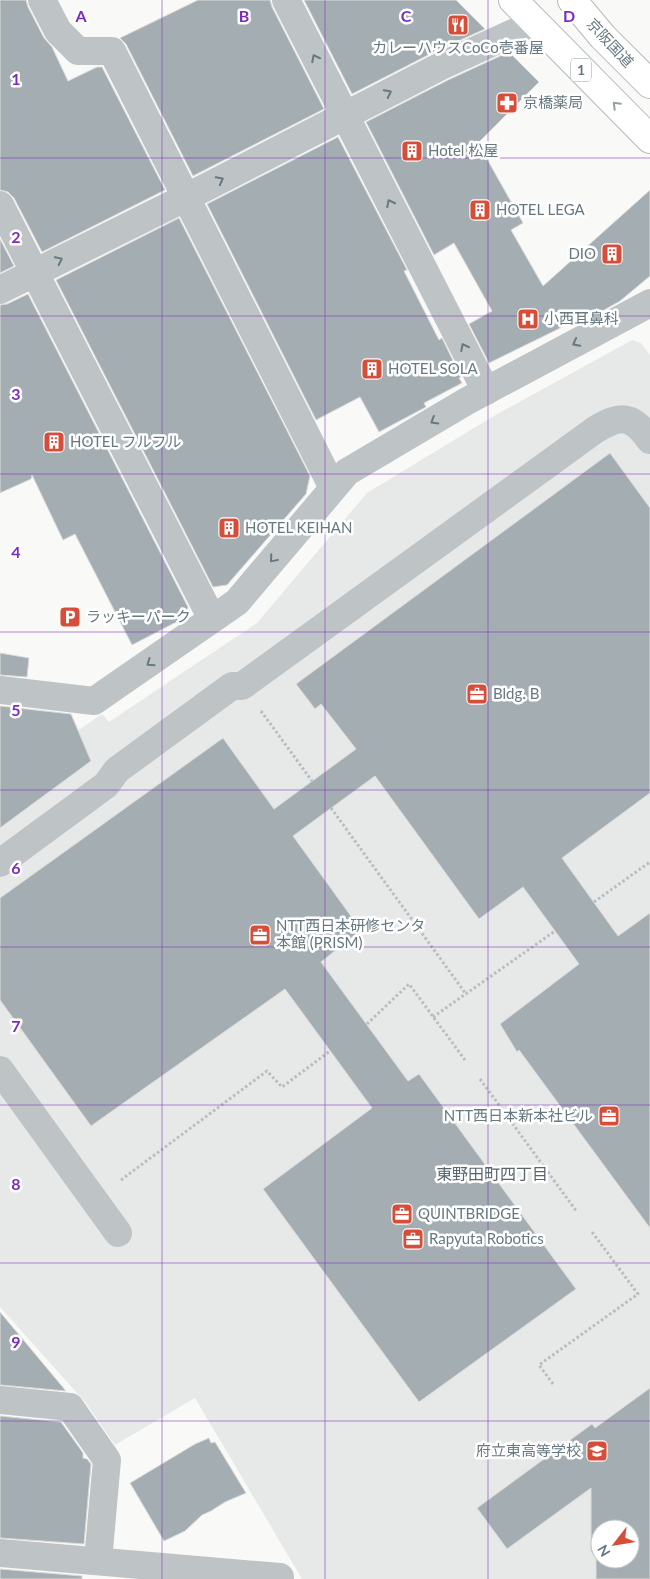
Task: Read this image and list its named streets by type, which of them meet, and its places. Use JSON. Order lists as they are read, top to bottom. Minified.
{"streets":{"highway":["京阪国道","1"]},"districts":["東野田町四丁目"],"places":{"restaurant":["カレーハウスCoCo壱番屋"],"pharmacy":["京橋薬局"],"building":["Hotel 松屋","HOTEL LEGA","DIO","HOTEL SOLA","HOTEL フルフル","HOTEL KEIHAN"],"hospital":["小西耳鼻科"],"parking":["ラッキーパーク"],"office":["Bldg. B","NTT西日本研修センタ 本館 (PRISM)","NTT西日本新本社ビル","QUINTBRIDGE","Rapyuta Robotics"],"school or university":["府立東高等学校"]},"north":"bottom left","grid":{"columns":["A","B","C","D"],"rows":["1","2","3","4","5","6","7","8","9"]}}
